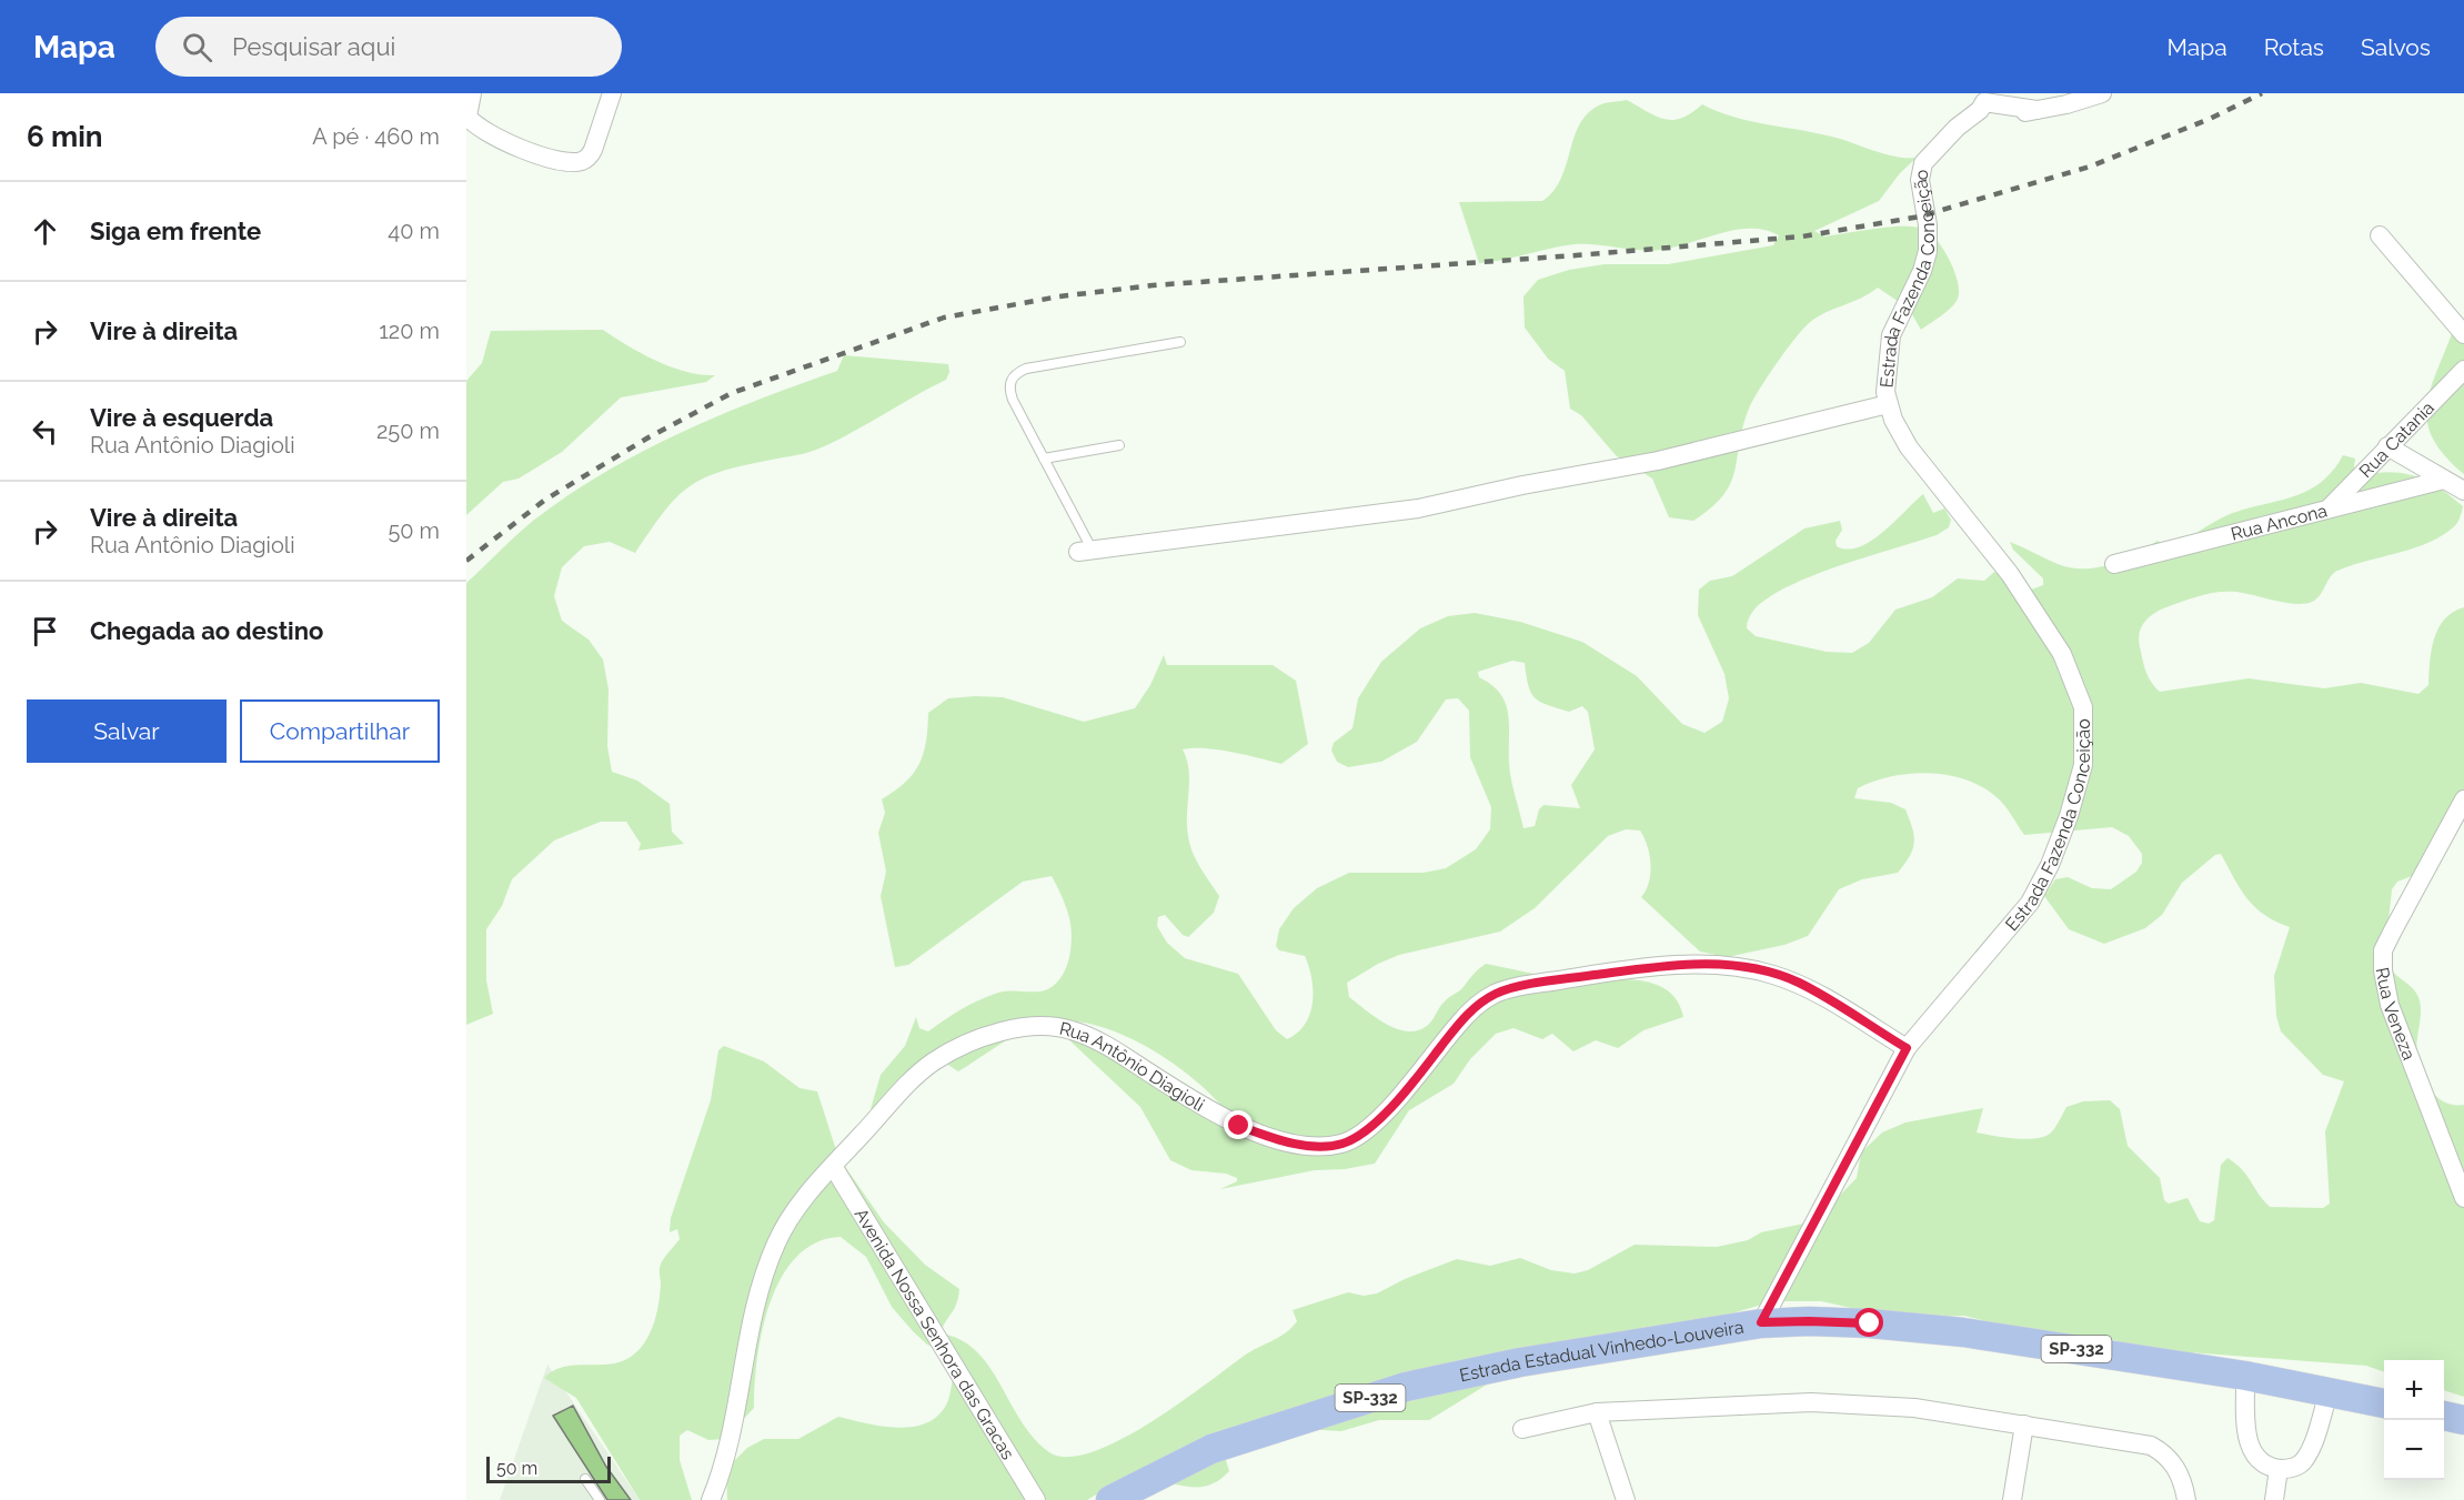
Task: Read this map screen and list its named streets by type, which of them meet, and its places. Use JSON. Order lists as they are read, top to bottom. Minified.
{"streets":{"main road":["SP-332","Estrada Estadual Vinhedo-Louveira"],"street":["Estrada Fazenda Conceição","Rua Catania","Rua Ancona","Rua Veneza","Rua Antônio Diagioli","Avenida Nossa Senhora das Gracas"]},"crossings":[["Estrada Fazenda Conceição","Rua Antônio Diagioli"],["Estrada Fazenda Conceição","Estrada Estadual Vinhedo-Louveira"],["Rua Catania","Rua Ancona"],["Rua Antônio Diagioli","Avenida Nossa Senhora das Gracas"]],"scale_bar":"50 m","page":{"header":"Mapa","search":"Pesquisar aqui","nav":["Mapa","Rotas","Salvos"],"heading":["6 min","A pé · 460 m"],"list":[["Siga em frente","40 m"],["Vire à direita","120 m"],["Vire à esquerda","Rua Antônio Diagioli","250 m"],["Vire à direita","Rua Antônio Diagioli","50 m"],"Chegada ao destino"],"buttons":["Salvar","Compartilhar"],"map_buttons":["+","−"],"scale":"50 m"}}
